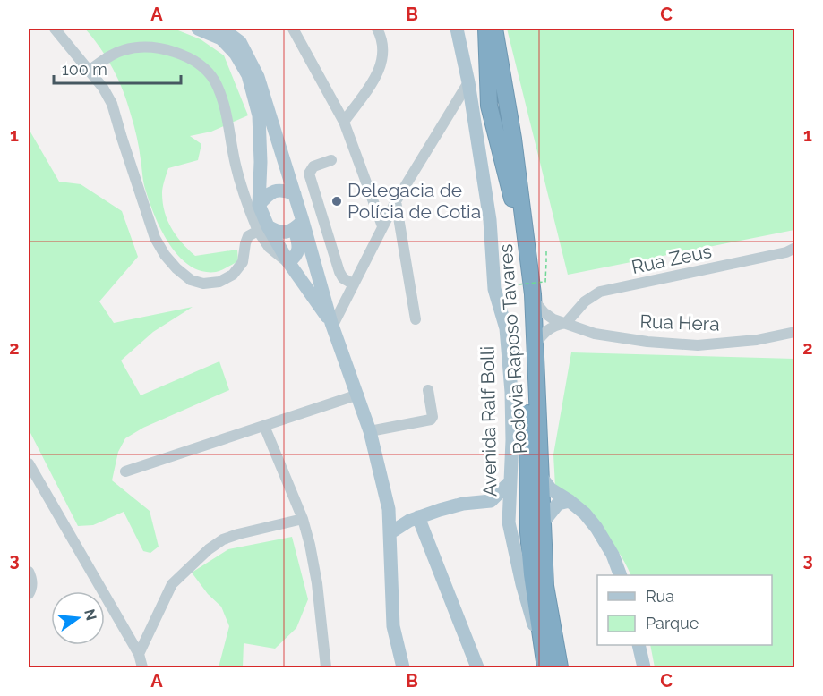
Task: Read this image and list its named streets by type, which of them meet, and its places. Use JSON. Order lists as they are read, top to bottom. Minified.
{"streets":{"highway":["Rodovia Raposo Tavares"],"main road":["Avenida Ralf Bolli"],"street":["Rua Zeus","Rua Hera"]},"crossings":[["Rua Zeus","Rua Hera"],["Rua Hera","Rodovia Raposo Tavares"],["Rodovia Raposo Tavares","Avenida Ralf Bolli"]],"places":["Delegacia de Polícia de Cotia"],"legend":["Rua","Parque"],"scale_bar":"100 m","north":"right","grid":{"columns":["A","B","C"],"rows":["1","2","3"]}}
